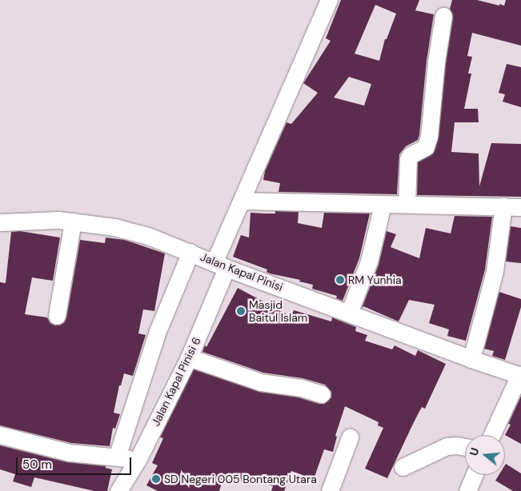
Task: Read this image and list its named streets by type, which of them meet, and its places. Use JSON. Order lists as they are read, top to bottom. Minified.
{"streets":{"street":["Jalan Kapal Pinisi","Jalan Kapal Pinisi 6"]},"crossings":[["Jalan Kapal Pinisi","Jalan Kapal Pinisi 6"]],"places":["RM Yunhia","Masjid Baitul Islam","SD Negeri 005 Bontang Utara"],"scale_bar":"50 m","north":"left"}
